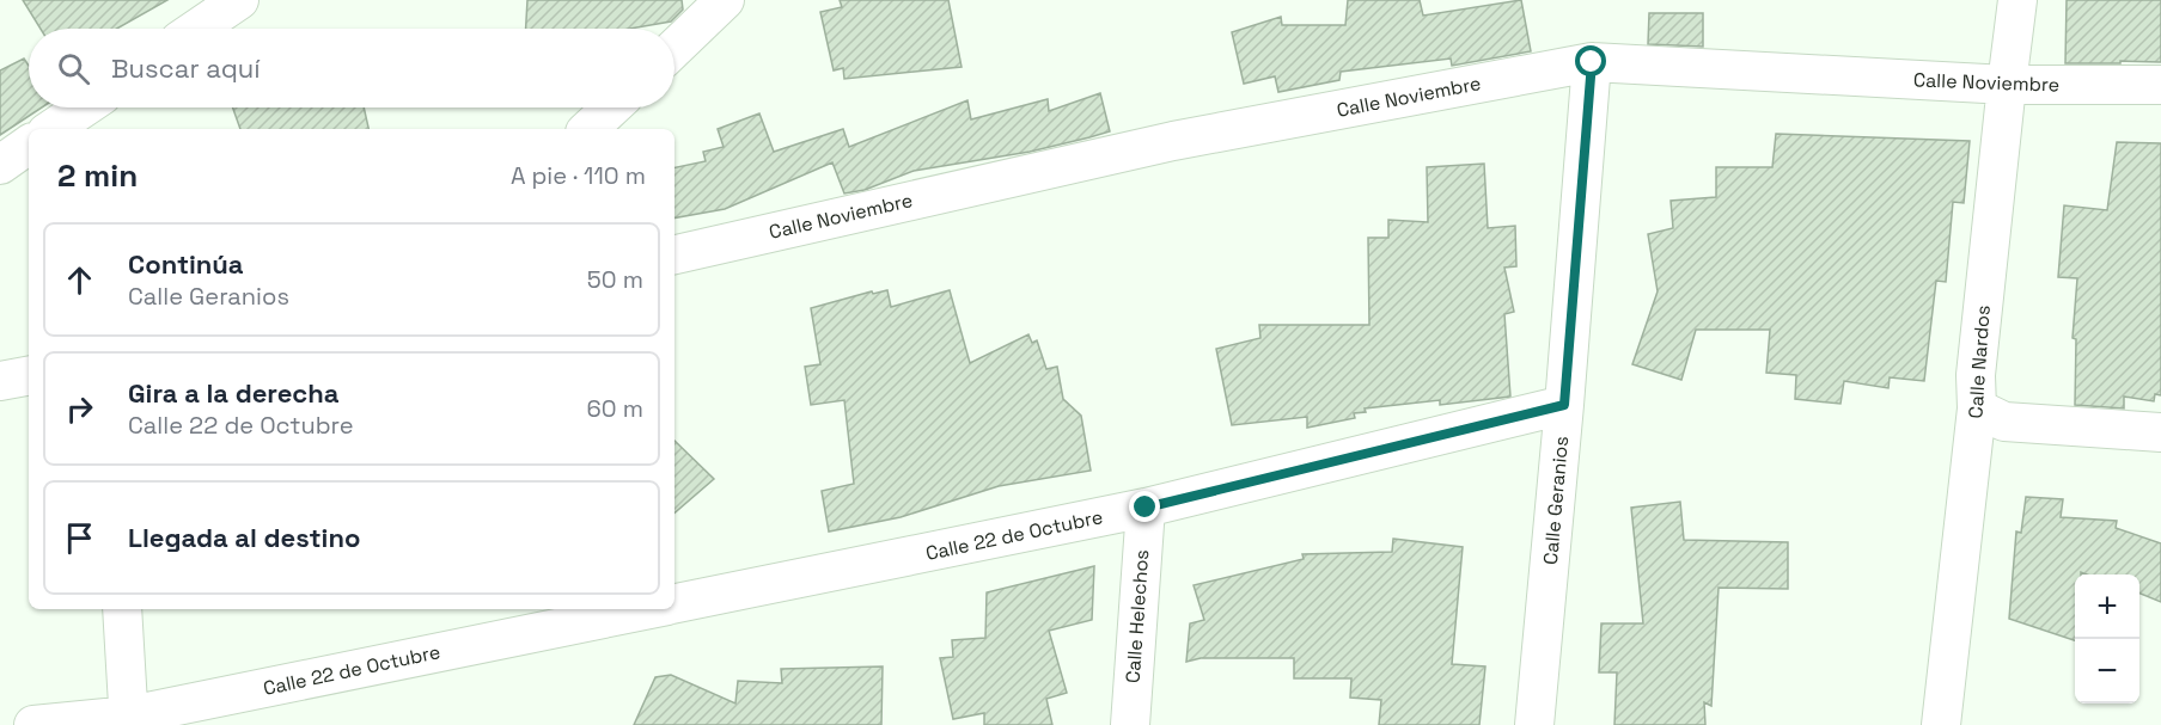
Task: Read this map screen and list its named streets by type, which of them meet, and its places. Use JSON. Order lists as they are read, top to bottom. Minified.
{"streets":{"street":["Calle Noviembre","Calle Nardos","Calle Geranios","Calle 22 de Octubre","Calle Helechos"]},"crossings":[["Calle Noviembre","Calle Nardos"],["Calle Noviembre","Calle Geranios"],["Calle Geranios","Calle 22 de Octubre"],["Calle 22 de Octubre","Calle Helechos"]],"page":{"search":"Buscar aquí","heading":["2 min","A pie · 110 m"],"list":[["Continúa","Calle Geranios","50 m"],["Gira a la derecha","Calle 22 de Octubre","60 m"],"Llegada al destino"],"map_buttons":["+","−"]}}
